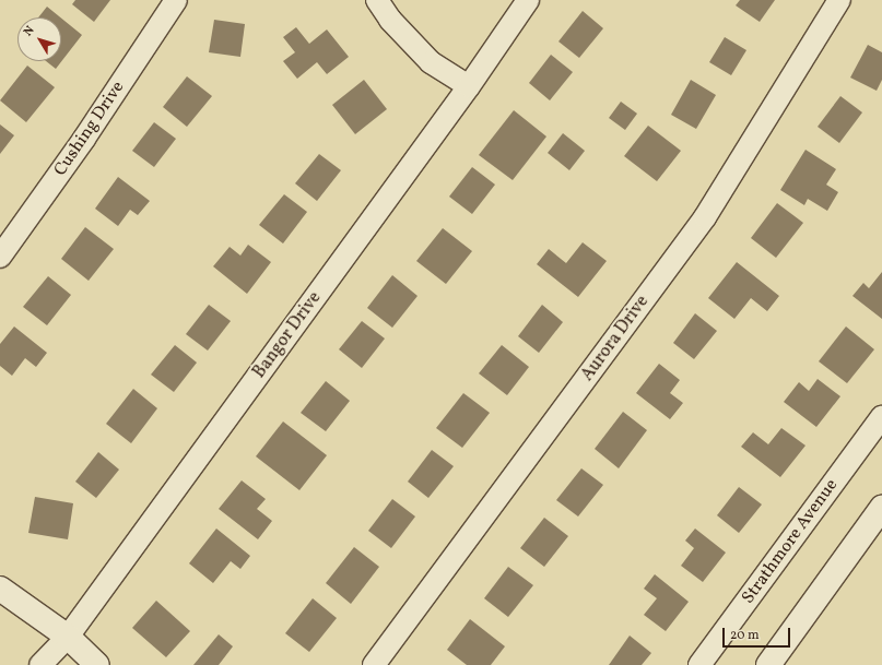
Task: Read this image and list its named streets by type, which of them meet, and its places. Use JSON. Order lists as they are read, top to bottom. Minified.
{"streets":{"street":["Cushing Drive","Bangor Drive","Aurora Drive","Strathmore Avenue"]},"scale_bar":"20 m","north":"top left"}
